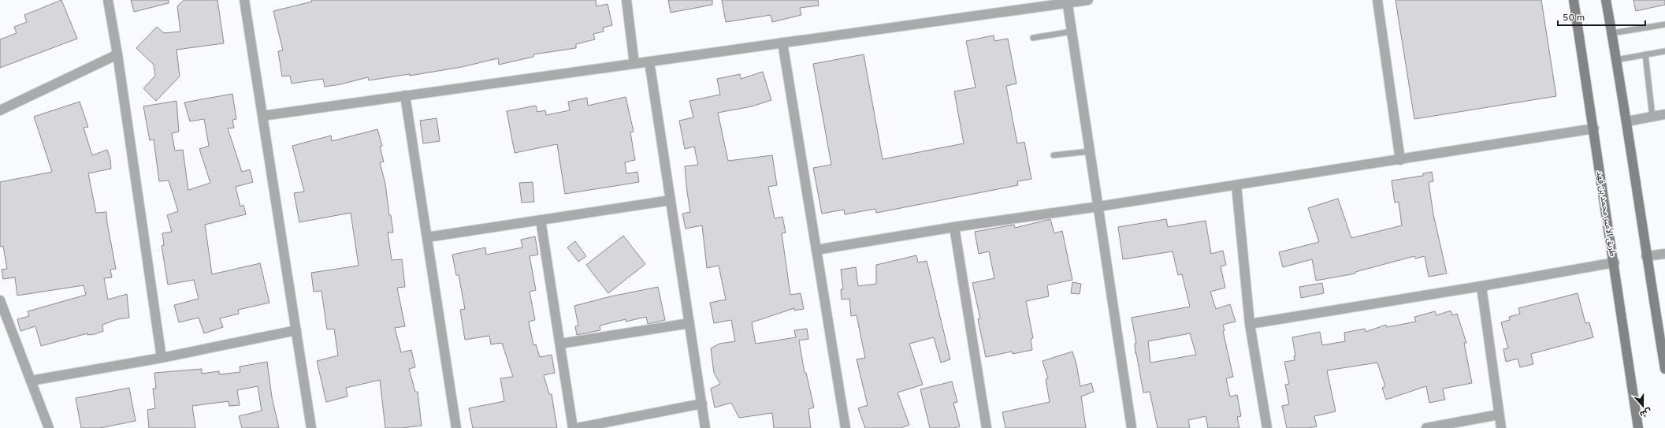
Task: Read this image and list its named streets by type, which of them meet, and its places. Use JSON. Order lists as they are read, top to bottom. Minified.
{"streets":{"street":["طريق الأمير محمد بن فهد"]},"scale_bar":"50 m","north":"bottom"}
